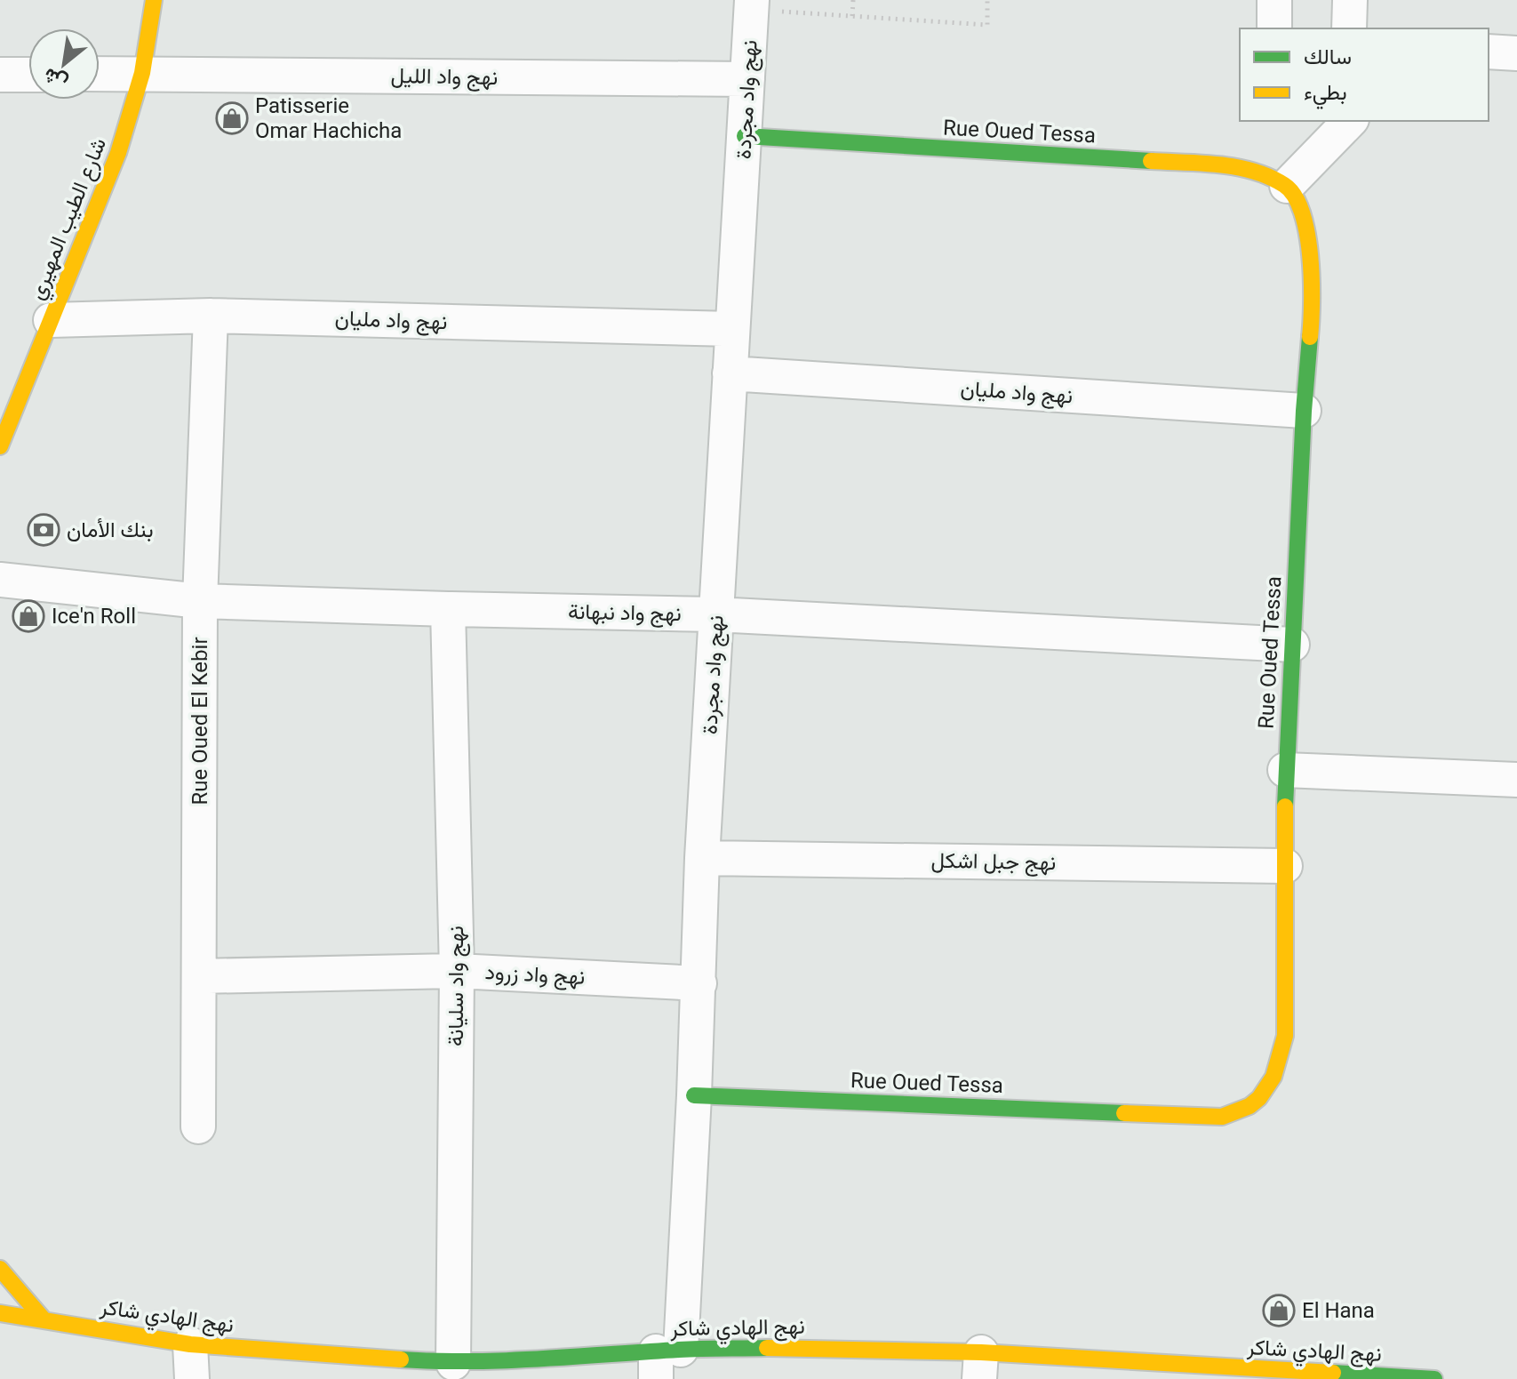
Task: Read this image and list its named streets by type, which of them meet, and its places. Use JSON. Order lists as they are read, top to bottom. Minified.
{"streets":{"street":["نهج واد الليل","نهج واد مجردة","Rue Oued Tessa","شارع الطيب المهيري","نهج واد مليان","نهج واد نبهانة","Rue Oued El Kebir","نهج جبل اشكل","نهج واد زرود","نهج واد سليانة","نهج الهادي شاكر"]},"crossings":[["نهج واد الليل","نهج واد مجردة"],["نهج واد الليل","شارع الطيب المهيري"],["نهج واد مجردة","Rue Oued Tessa"],["نهج واد مجردة","نهج واد مليان"],["نهج واد مجردة","نهج واد نبهانة"],["نهج واد مجردة","نهج جبل اشكل"],["نهج واد مجردة","نهج واد زرود"],["نهج واد مجردة","نهج الهادي شاكر"],["Rue Oued Tessa","نهج واد مليان"],["Rue Oued Tessa","نهج واد نبهانة"],["Rue Oued Tessa","نهج جبل اشكل"],["شارع الطيب المهيري","نهج واد مليان"],["نهج واد مليان","Rue Oued El Kebir"],["نهج واد نبهانة","Rue Oued El Kebir"],["نهج واد نبهانة","نهج واد سليانة"],["Rue Oued El Kebir","نهج واد زرود"],["نهج واد زرود","نهج واد سليانة"],["نهج واد سليانة","نهج الهادي شاكر"]],"places":{"shop":["Patisserie Omar Hachicha","Ice'n Roll","El Hana"],"bank":["بنك الأمان"]},"legend":["سالك","بطيء"],"north":"bottom left"}
